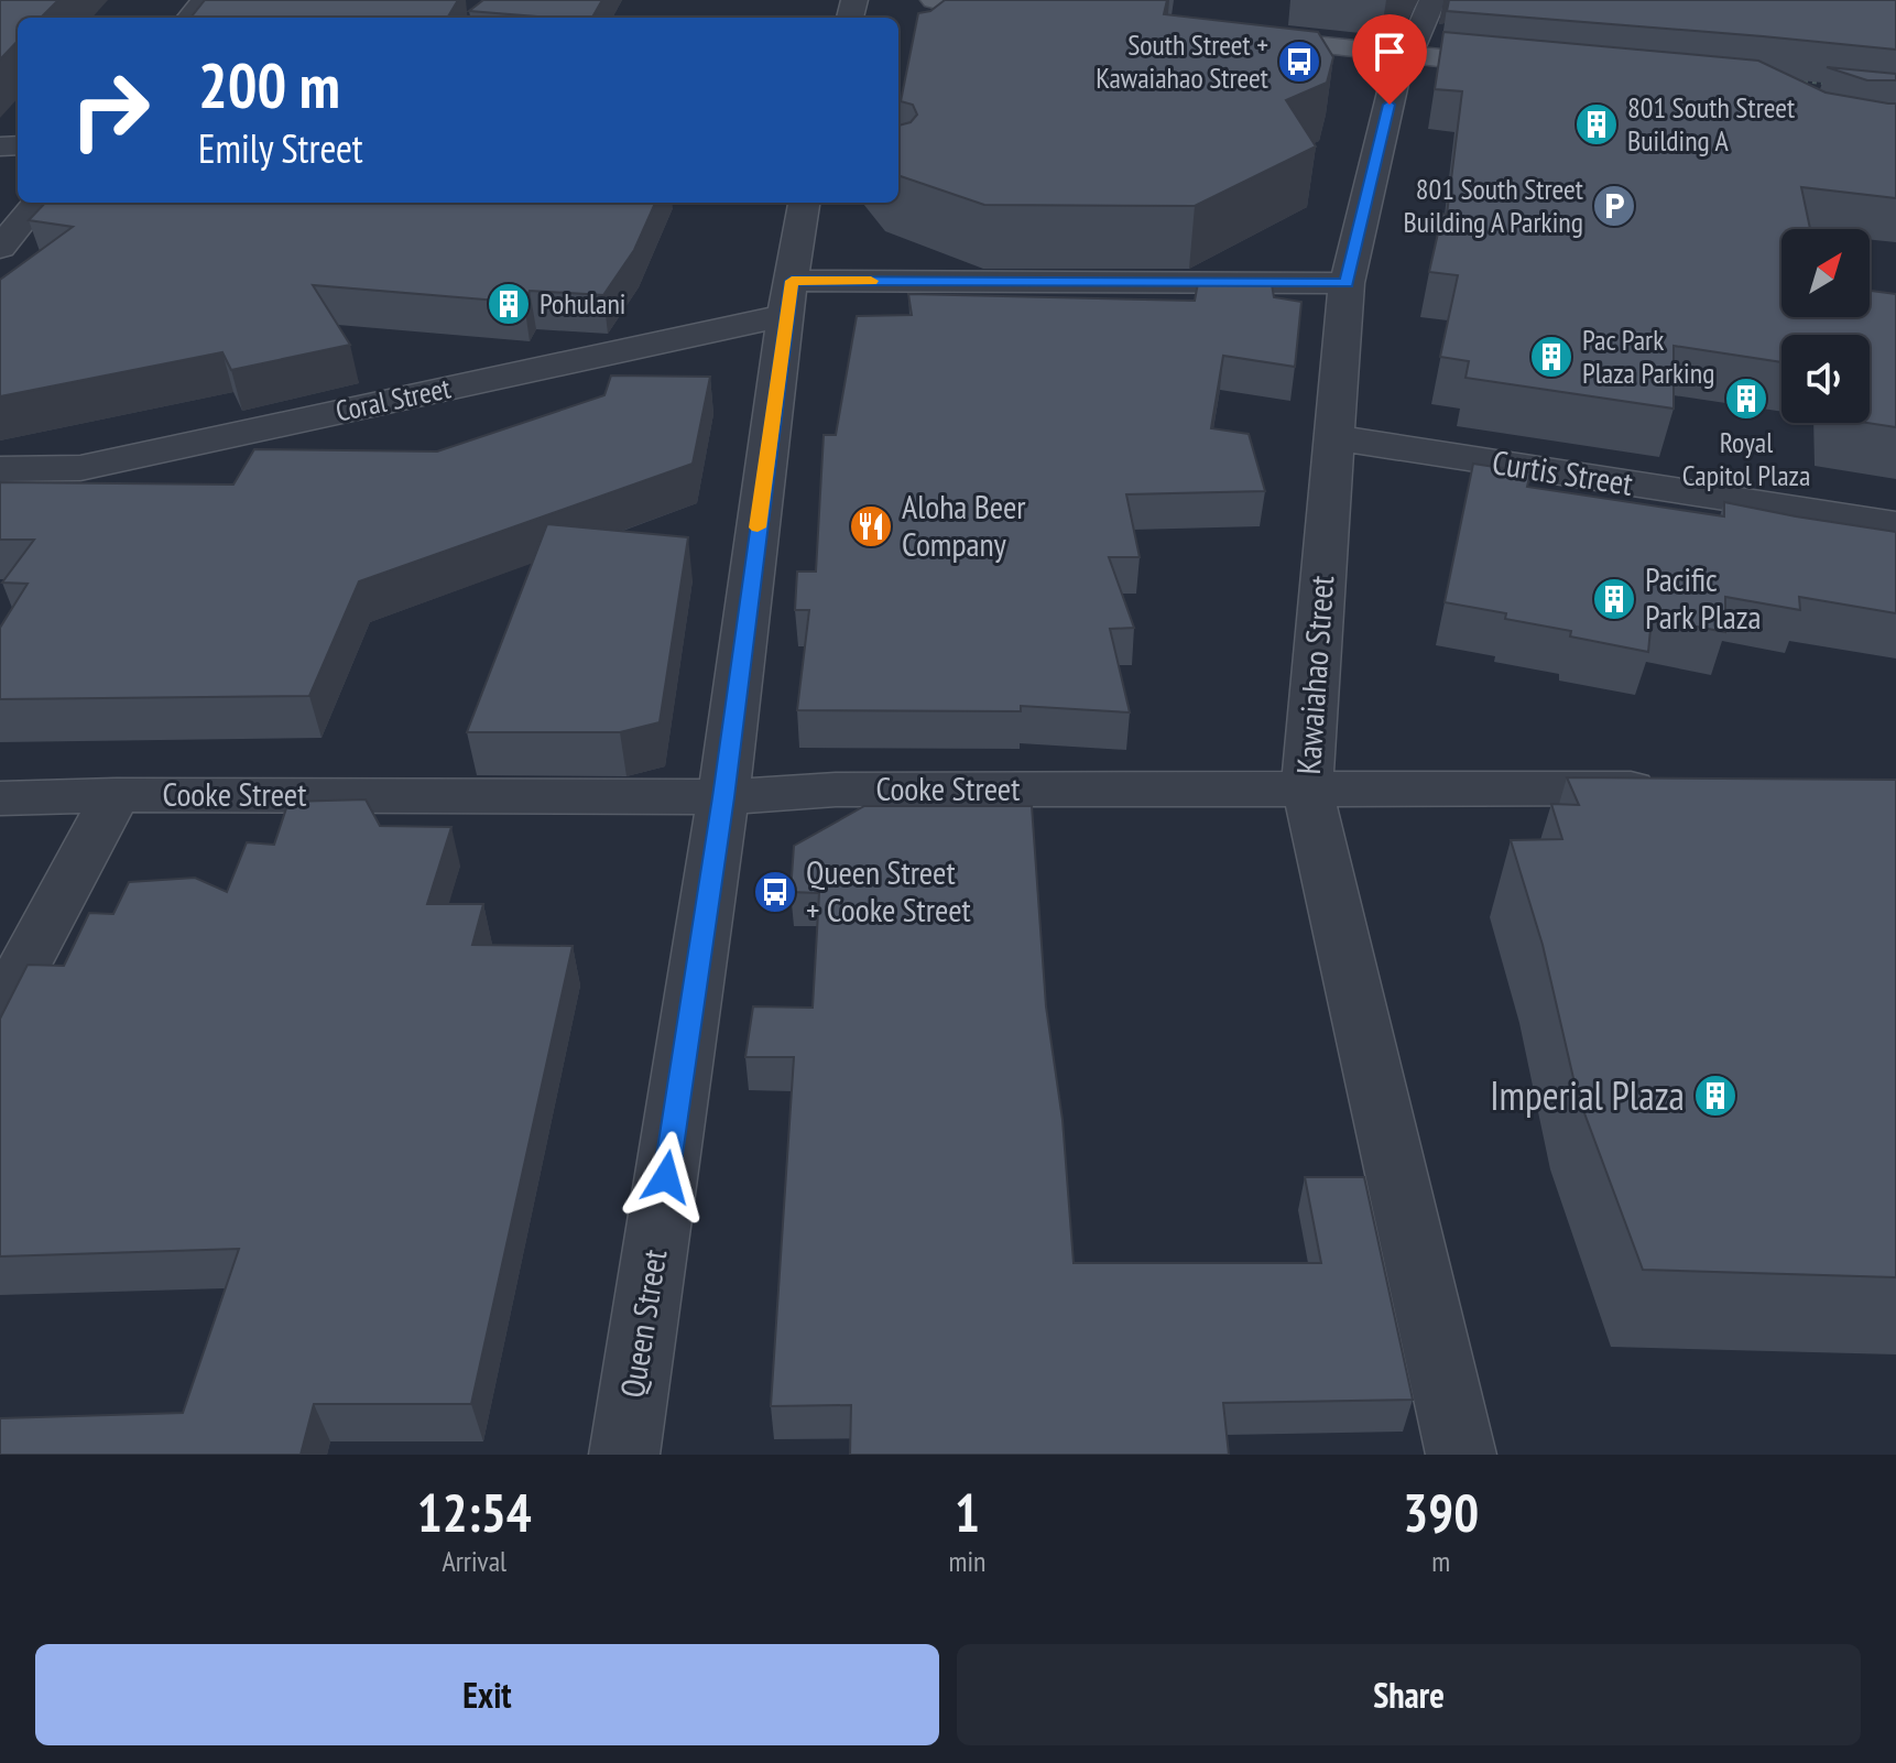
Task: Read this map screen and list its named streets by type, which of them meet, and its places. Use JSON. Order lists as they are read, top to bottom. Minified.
{"streets":{"street":["Coral Street","Curtis Street","Kawaiahao Street","Cooke Street","Queen Street"]},"crossings":[["Coral Street","Kawaiahao Street"],["Coral Street","Queen Street"],["Curtis Street","Kawaiahao Street"],["Kawaiahao Street","Cooke Street"],["Cooke Street","Queen Street"]],"places":{"bus stop":["South Street + Kawaiahao Street","Queen Street + Cooke Street"],"building":["801 South Street Building A","Pohulani","Pac Park Plaza Parking","Royal Capitol Plaza","Pacific Park Plaza","Imperial Plaza"],"parking":["801 South Street Building A Parking"],"restaurant":["Aloha Beer Company"]},"north":"top right","page":{"turn":["200 m","Emily Street"],"eta":["12:54","Arrival","1","min","390","m"],"buttons":["Exit","Share"]}}
